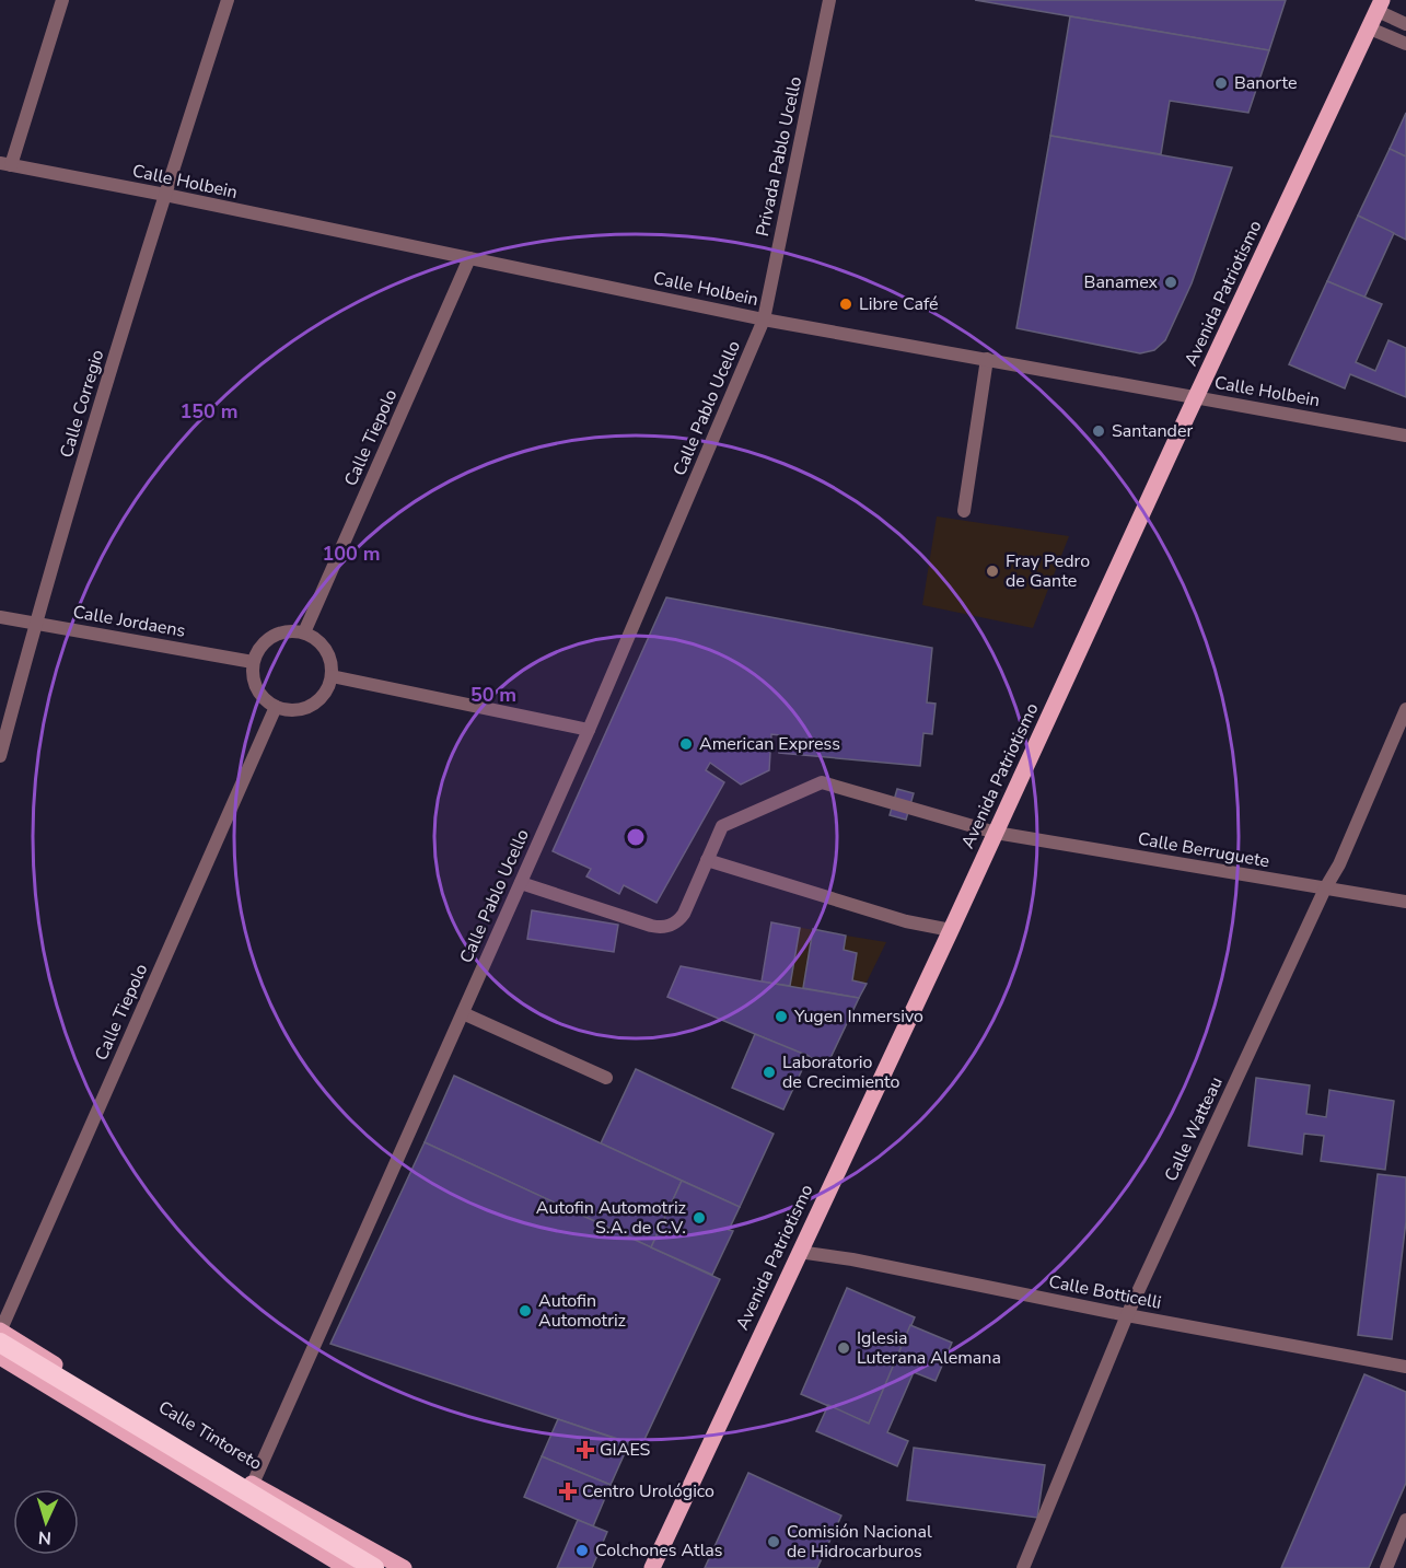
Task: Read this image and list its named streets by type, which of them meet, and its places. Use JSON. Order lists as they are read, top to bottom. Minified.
{"streets":{"main road":["Avenida Patriotismo","Calle Tintoreto"],"street":["Privada Pablo Ucello","Calle Holbein","Calle Corregio","Calle Pablo Ucello","Calle Tiepolo","Calle Jordaens","Calle Berruguete","Calle Watteau","Calle Botticelli"]},"crossings":[["Privada Pablo Ucello","Calle Holbein"],["Privada Pablo Ucello","Calle Pablo Ucello"],["Calle Holbein","Avenida Patriotismo"],["Calle Holbein","Calle Corregio"],["Calle Holbein","Calle Pablo Ucello"],["Calle Holbein","Calle Tiepolo"],["Avenida Patriotismo","Calle Berruguete"],["Avenida Patriotismo","Calle Botticelli"],["Calle Corregio","Calle Jordaens"],["Calle Pablo Ucello","Calle Berruguete"],["Calle Pablo Ucello","Calle Tintoreto"],["Calle Tiepolo","Calle Jordaens"],["Calle Tiepolo","Calle Tintoreto"],["Calle Berruguete","Calle Watteau"],["Calle Watteau","Calle Botticelli"]],"places":{"other":["Banorte","Banamex","Libre Café","Santander","Fray Pedro de Gante","American Express","Yugen Inmersivo","Laboratorio de Crecimiento","Autofin Automotriz S.A. de C.V.","Autofin Automotriz","Iglesia Luterana Alemana","Comisión Nacional de Hidrocarburos","Colchones Atlas"],"health":["GIAES","Centro Urológico"]},"north":"bottom","rings":["150 m","100 m","50 m"]}
